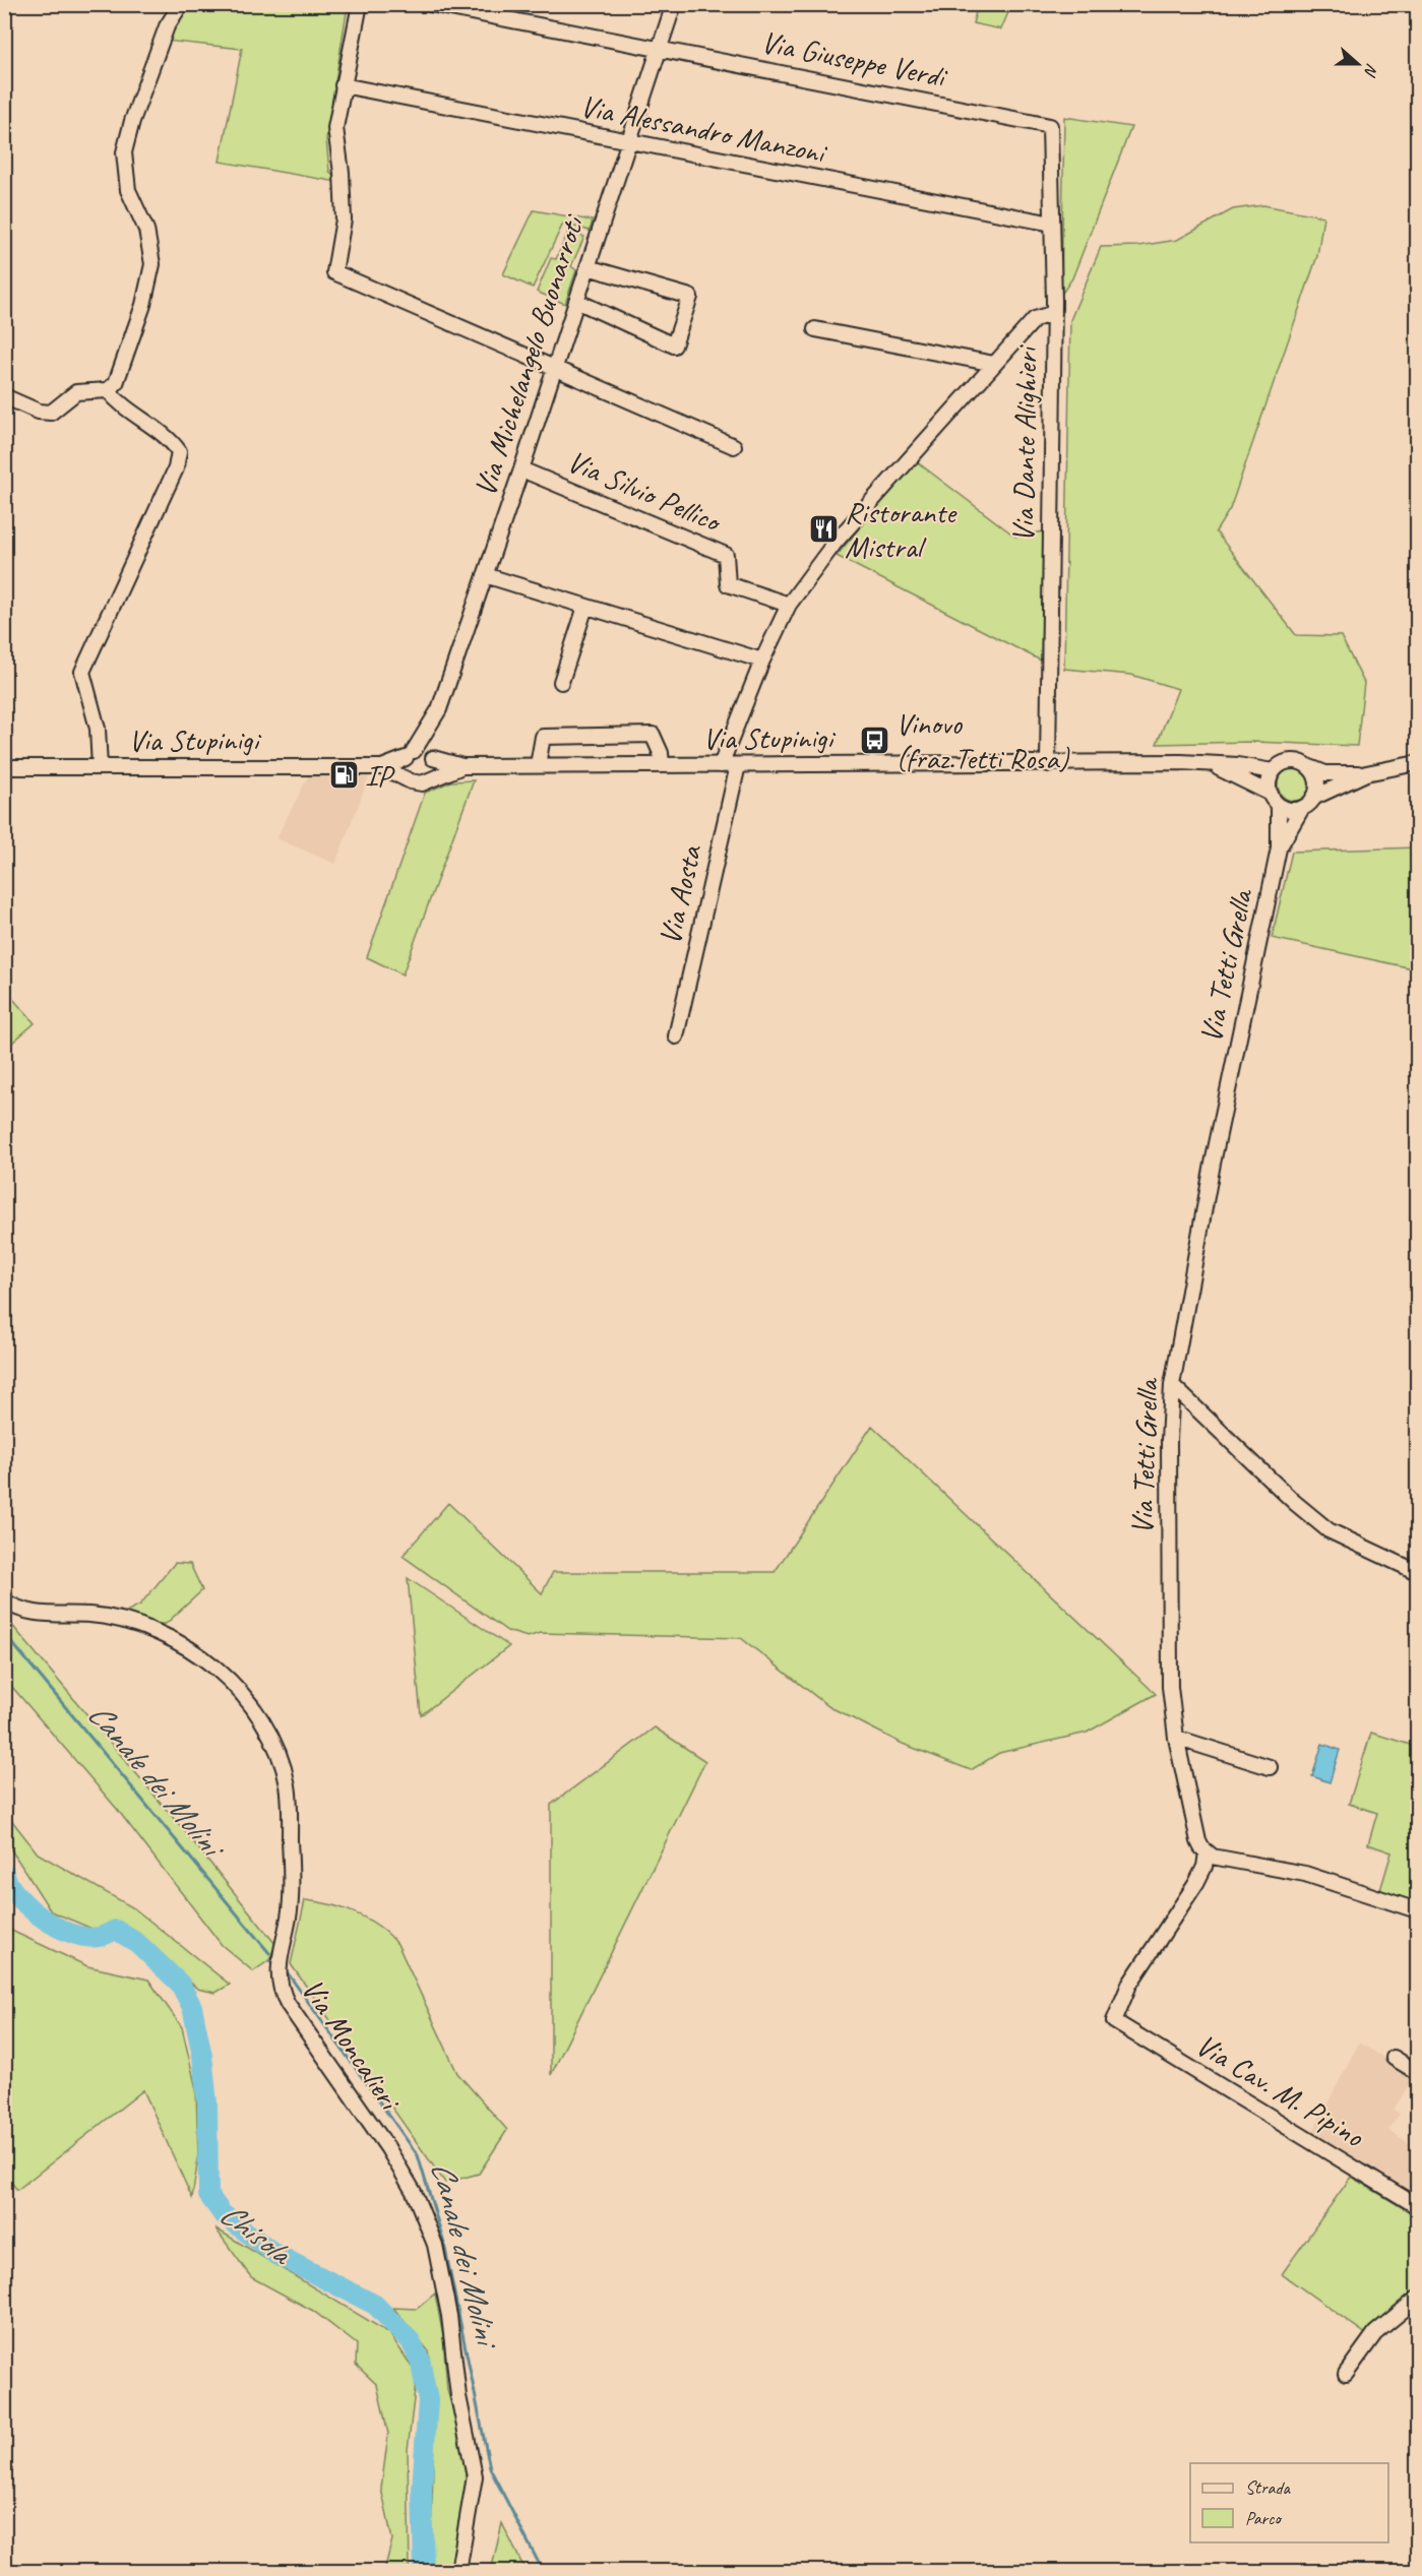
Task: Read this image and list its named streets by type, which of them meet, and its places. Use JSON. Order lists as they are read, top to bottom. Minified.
{"streets":{"street":["Via Giuseppe Verdi","Via Alessandro Manzoni","Via Michelangelo Buonarroti","Via Dante Alighieri","Via Silvio Pellico","Via Stupinigi","Via Aosta","Via Tetti Grella","Via Moncalieri","Via Cav. M. Pipino"]},"crossings":[["Via Giuseppe Verdi","Via Michelangelo Buonarroti"],["Via Giuseppe Verdi","Via Dante Alighieri"],["Via Alessandro Manzoni","Via Michelangelo Buonarroti"],["Via Alessandro Manzoni","Via Dante Alighieri"],["Via Michelangelo Buonarroti","Via Silvio Pellico"],["Via Michelangelo Buonarroti","Via Stupinigi"],["Via Dante Alighieri","Via Stupinigi"],["Via Stupinigi","Via Aosta"],["Via Stupinigi","Via Tetti Grella"],["Via Tetti Grella","Via Cav. M. Pipino"]],"water":["Canale dei Molini","Chisola"],"places":{"restaurant":["Ristorante Mistral"],"bus stop":["Vinovo (fraz.Tetti Rosa)"],"fuel station":["IP"]},"legend":["Strada","Parco"],"north":"right"}
